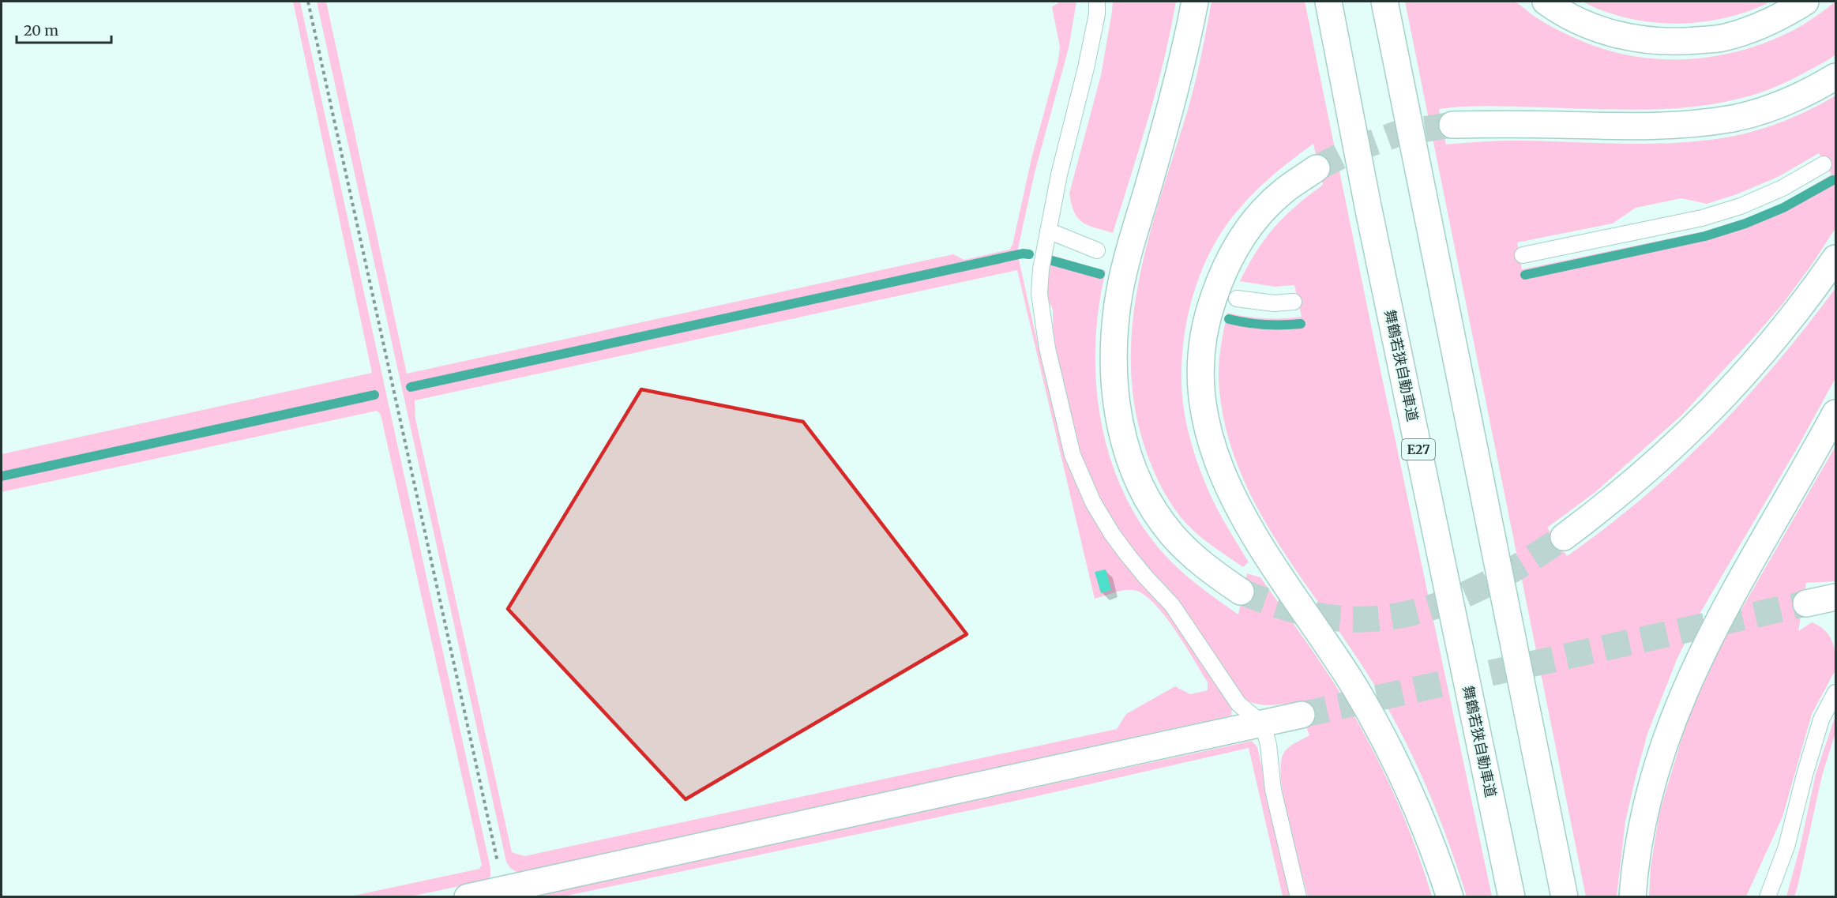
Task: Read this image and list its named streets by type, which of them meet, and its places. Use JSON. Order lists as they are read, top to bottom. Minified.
{"streets":{"main road":["舞鶴若狭自動車道","E27"]},"scale_bar":"20 m"}
